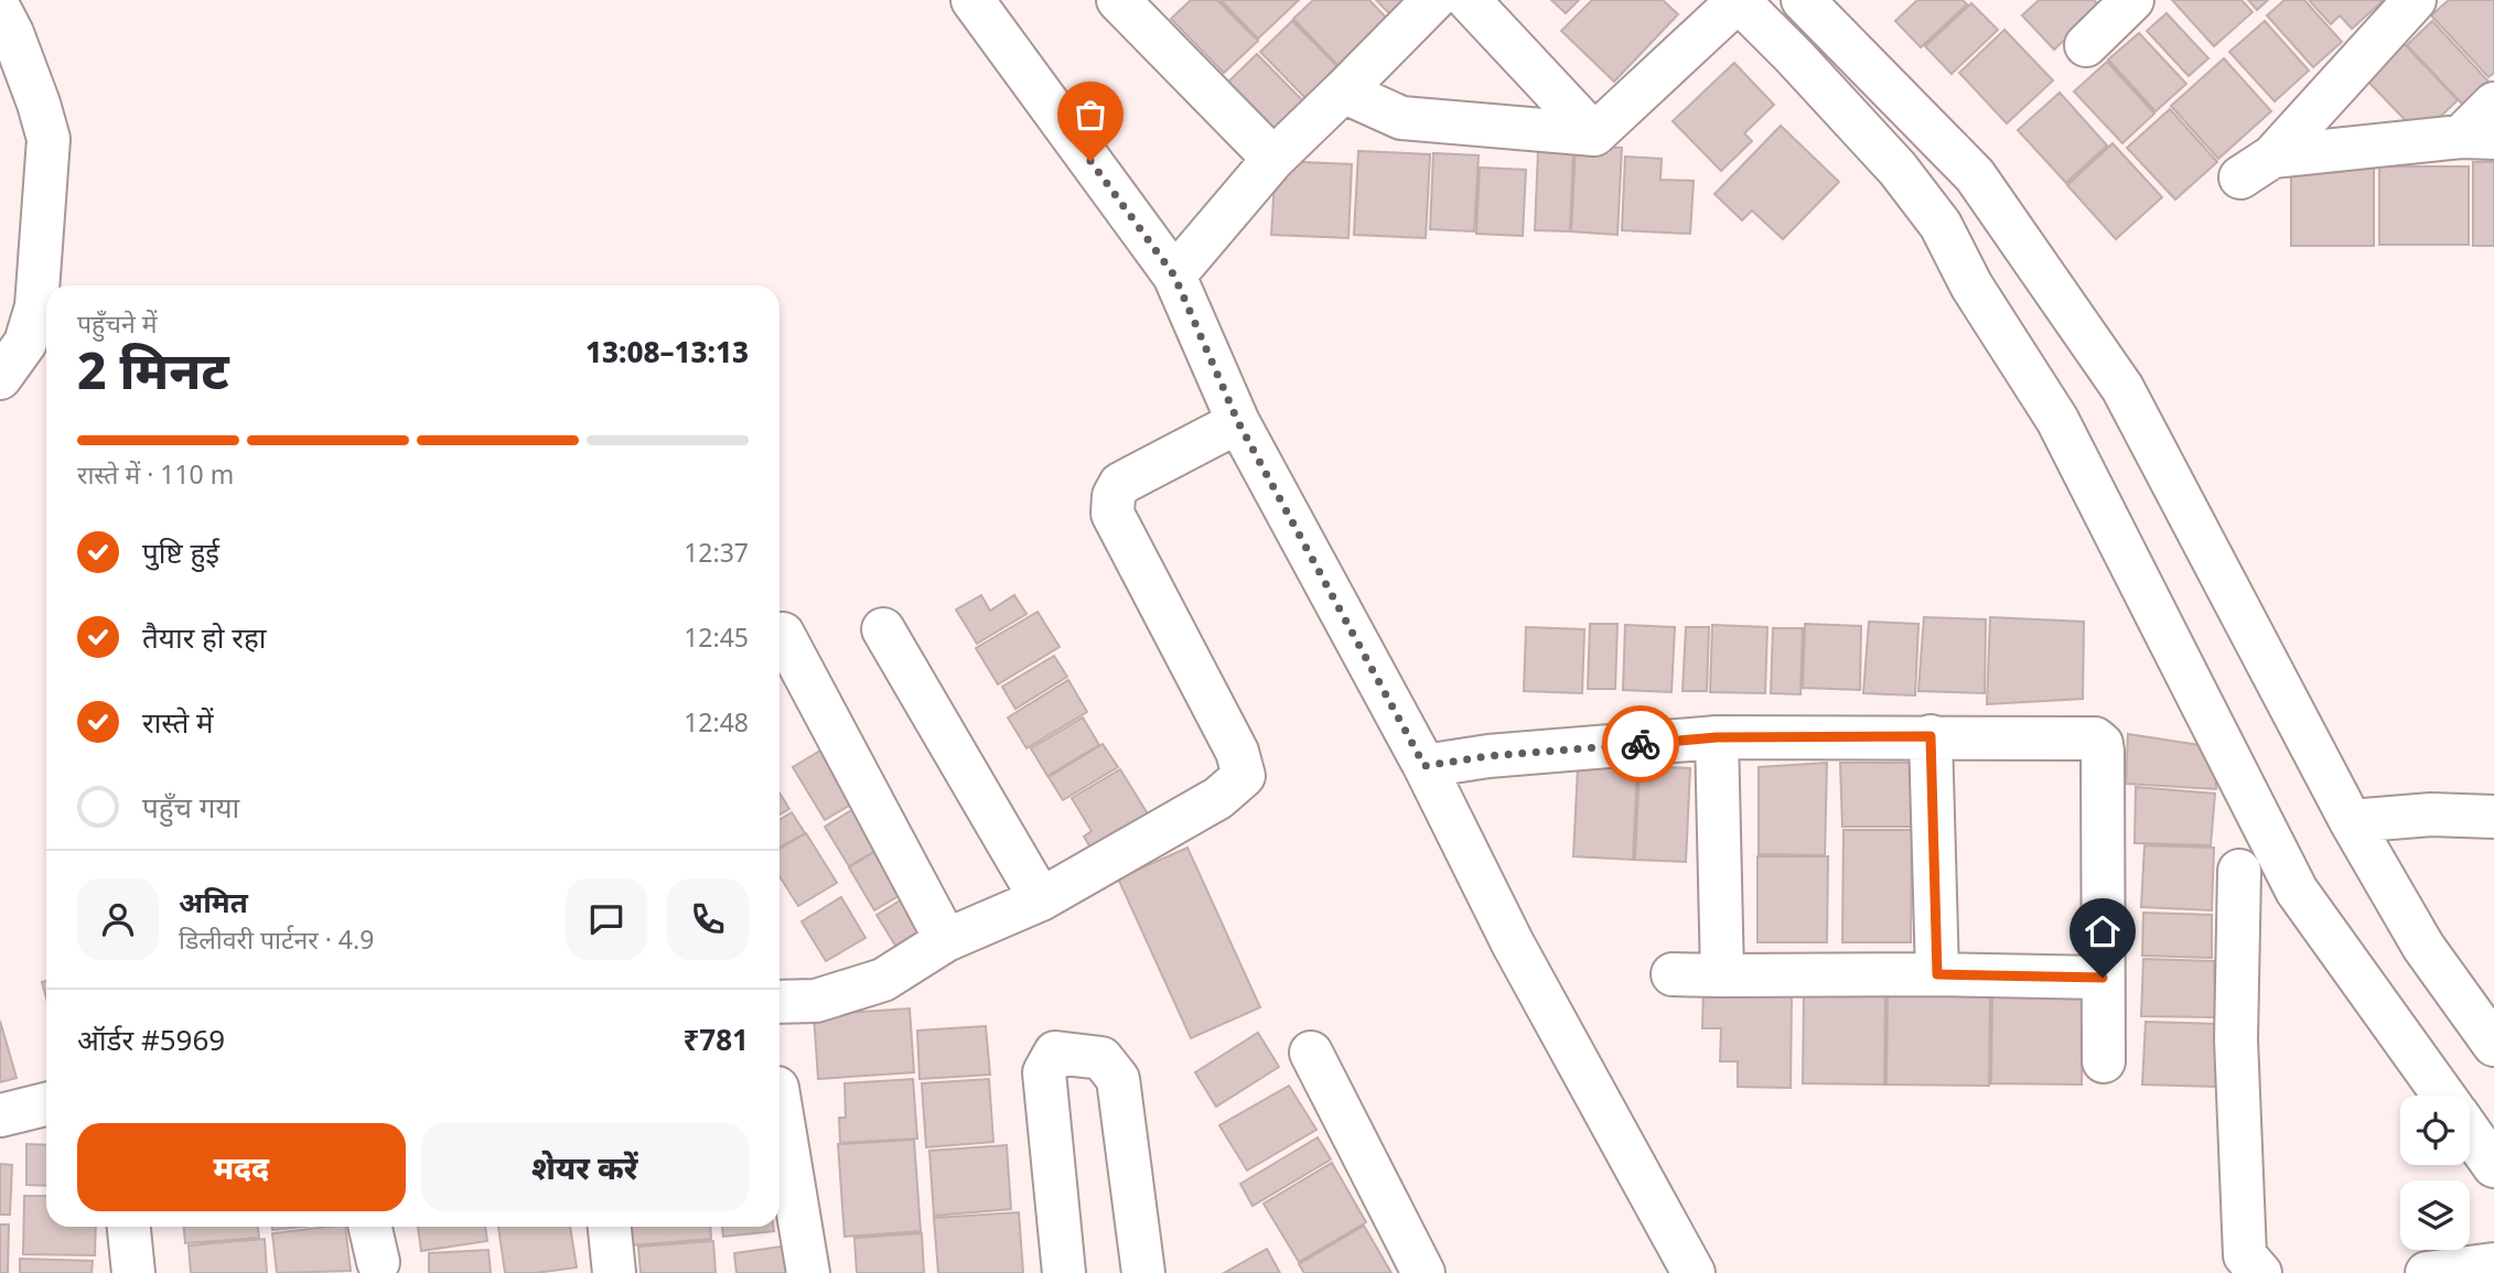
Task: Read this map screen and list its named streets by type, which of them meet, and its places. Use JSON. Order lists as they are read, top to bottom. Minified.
{"page":{"heading":["2 मिनट","पहुँचने में","13:08–13:13"],"panel":["अमित","डिलीवरी पार्टनर · 4.9","ऑर्डर #5969","₹781"],"bar":"रास्ते में · 110 m","list":[["पुष्टि हुई","12:37"],["तैयार हो रहा","12:45"],["रास्ते में","12:48"],"पहुँच गया"],"buttons":["मदद","शेयर करें"]}}
